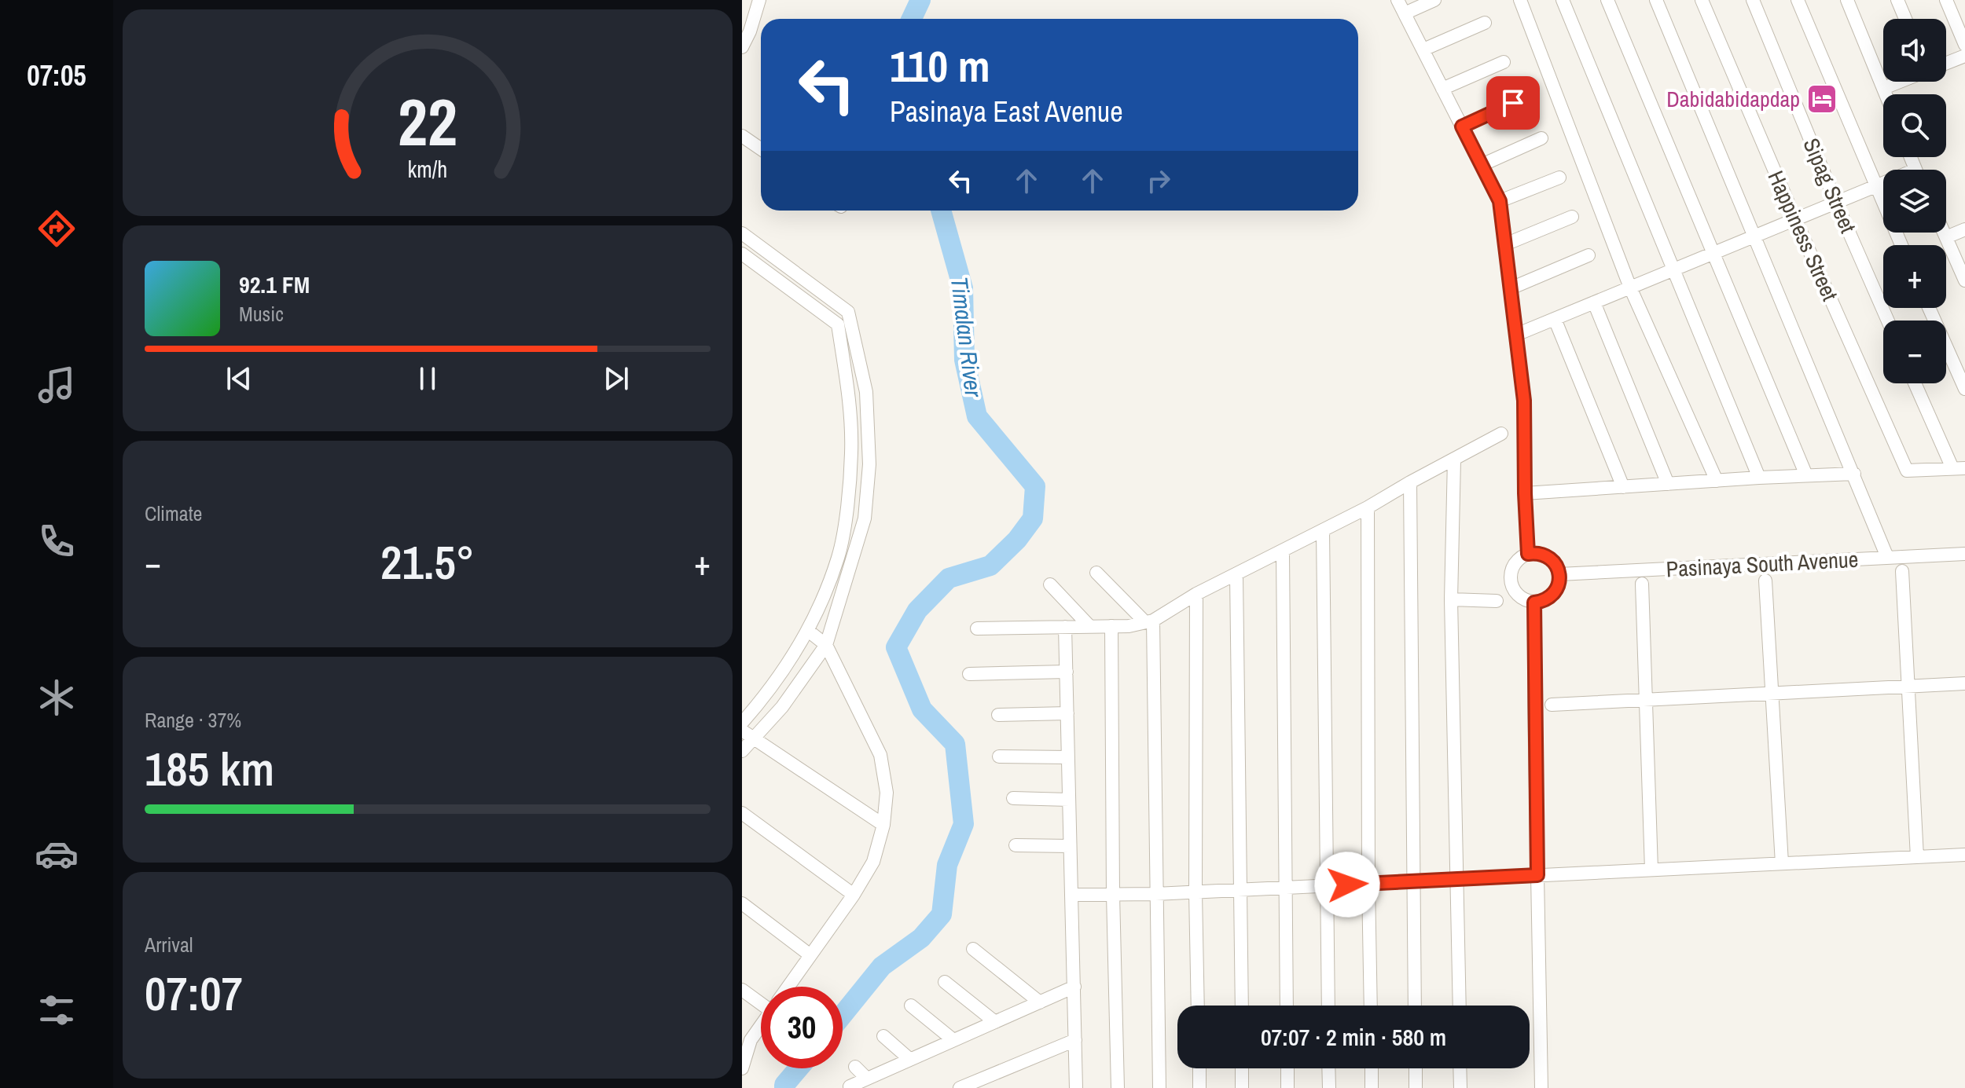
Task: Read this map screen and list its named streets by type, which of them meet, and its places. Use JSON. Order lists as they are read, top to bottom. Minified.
{"streets":{"street":["Sipag Street","Happiness Street","Pasinaya South Avenue"]},"water":["Timalan River"],"places":{"hotel":["Dabidabidapdap"]},"page":{"tabs":"07:05","map_buttons":["+","−"],"turn":["110 m","Pasinaya East Avenue"],"song":["92.1 FM","Music"],"tile":["Climate",["Range · 37%","185 km"],["Arrival","07:07"]],"heat":["−","21.5°","+"],"limit":"30","trip":"07:07 · 2 min · 580 m","gauge":["22","km/h"]}}
